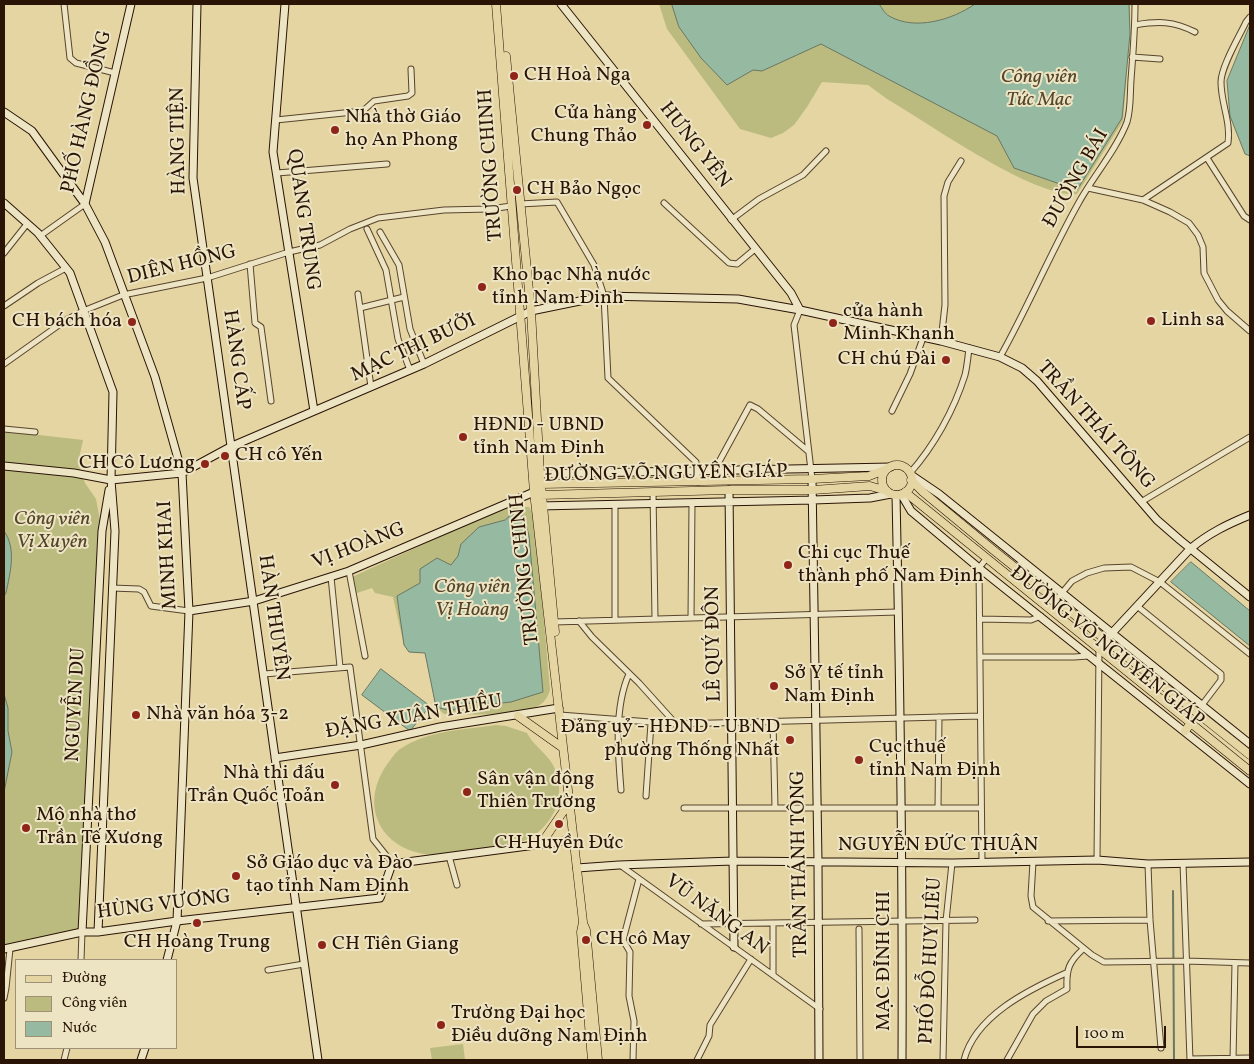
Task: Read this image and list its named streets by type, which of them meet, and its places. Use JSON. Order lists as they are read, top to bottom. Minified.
{"streets":{"main road":["TRƯỜNG CHINH","ĐƯỜNG VÕ NGUYÊN GIÁP"],"street":["PHỐ HÀNG ĐỒNG","HÀNG TIỆN","HƯNG YÊN","ĐƯỜNG BÁI","QUANG TRUNG","DIÊN HỒNG","MẠC THỊ BƯỞI","HÀNG CẤP","TRẦN THÁI TÔNG","VỊ HOÀNG","MINH KHAI","HÀN THUYÊN","LÊ QUÝ ĐÔN","NGUYỄN DU","ĐẶNG XUÂN THIỀU","NGUYỄN ĐỨC THUẬN","TRẦN THÁNH TÔNG","HÙNG VƯƠNG","VŨ NĂNG AN","MẠC ĐĨNH CHI","PHỐ ĐỖ HUY LIÊU"]},"crossings":[["PHỐ HÀNG ĐỒNG","MINH KHAI"],["PHỐ HÀNG ĐỒNG","NGUYỄN DU"],["HÀNG TIỆN","DIÊN HỒNG"],["HÀNG TIỆN","HÀNG CẤP"],["HƯNG YÊN","MẠC THỊ BƯỞI"],["HƯNG YÊN","TRẦN THÁI TÔNG"],["HƯNG YÊN","TRẦN THÁNH TÔNG"],["TRƯỜNG CHINH","DIÊN HỒNG"],["TRƯỜNG CHINH","MẠC THỊ BƯỞI"],["TRƯỜNG CHINH","ĐƯỜNG VÕ NGUYÊN GIÁP"],["TRƯỜNG CHINH","VỊ HOÀNG"],["TRƯỜNG CHINH","ĐẶNG XUÂN THIỀU"],["TRƯỜNG CHINH","NGUYỄN ĐỨC THUẬN"],["ĐƯỜNG BÁI","TRẦN THÁI TÔNG"],["QUANG TRUNG","DIÊN HỒNG"],["QUANG TRUNG","MẠC THỊ BƯỞI"],["DIÊN HỒNG","HÀNG CẤP"],["DIÊN HỒNG","MINH KHAI"],["DIÊN HỒNG","NGUYỄN DU"],["MẠC THỊ BƯỞI","HÀNG CẤP"],["MẠC THỊ BƯỞI","TRẦN THÁI TÔNG"],["MẠC THỊ BƯỞI","MINH KHAI"],["MẠC THỊ BƯỞI","HÀN THUYÊN"],["MẠC THỊ BƯỞI","NGUYỄN DU"],["MẠC THỊ BƯỞI","TRẦN THÁNH TÔNG"],["HÀNG CẤP","HÀN THUYÊN"],["TRẦN THÁI TÔNG","TRẦN THÁNH TÔNG"],["ĐƯỜNG VÕ NGUYÊN GIÁP","VỊ HOÀNG"],["ĐƯỜNG VÕ NGUYÊN GIÁP","LÊ QUÝ ĐÔN"],["ĐƯỜNG VÕ NGUYÊN GIÁP","TRẦN THÁNH TÔNG"],["ĐƯỜNG VÕ NGUYÊN GIÁP","MẠC ĐĨNH CHI"],["VỊ HOÀNG","MINH KHAI"],["VỊ HOÀNG","HÀN THUYÊN"],["MINH KHAI","HÙNG VƯƠNG"],["HÀN THUYÊN","ĐẶNG XUÂN THIỀU"],["HÀN THUYÊN","HÙNG VƯƠNG"],["LÊ QUÝ ĐÔN","NGUYỄN ĐỨC THUẬN"],["LÊ QUÝ ĐÔN","VŨ NĂNG AN"],["NGUYỄN DU","HÙNG VƯƠNG"],["NGUYỄN ĐỨC THUẬN","TRẦN THÁNH TÔNG"],["NGUYỄN ĐỨC THUẬN","VŨ NĂNG AN"],["NGUYỄN ĐỨC THUẬN","MẠC ĐĨNH CHI"],["NGUYỄN ĐỨC THUẬN","PHỐ ĐỖ HUY LIÊU"],["TRẦN THÁNH TÔNG","VŨ NĂNG AN"]],"parks":["Công viên Tức Mạc","Công viên Vị Xuyên","Công viên Vị Hoàng"],"places":["CH Hoà Nga","Cửa hàng Chung Thảo","Nhà thờ Giáo họ An Phong","CH Bảo Ngọc","Kho bạc Nhà nước tỉnh Nam Định","Linh sa","CH bách hóa","cửa hành Minh Khanh","CH chú Đài","HĐND - UBND tỉnh Nam Định","CH cô Yến","CH Cô Lương","Chi cục Thuế thành phố Nam Định","Sở Y tế tỉnh Nam Định","Nhà văn hóa 3-2","Đảng uỷ - HĐND - UBND phường Thống Nhất","Cục thuế tỉnh Nam Định","Nhà thi đấu Trần Quốc Toản","Sân vận động Thiên Trường","CH Huyền Đức","Mộ nhà thơ Trần Tế Xương","Sở Giáo dục và Đào tạo tỉnh Nam Định","CH Hoàng Trung","CH cô May","CH Tiên Giang","Trường Đại học Điều dưỡng Nam Định"],"legend":["Đường","Công viên","Nước"],"scale_bar":"100 m"}
